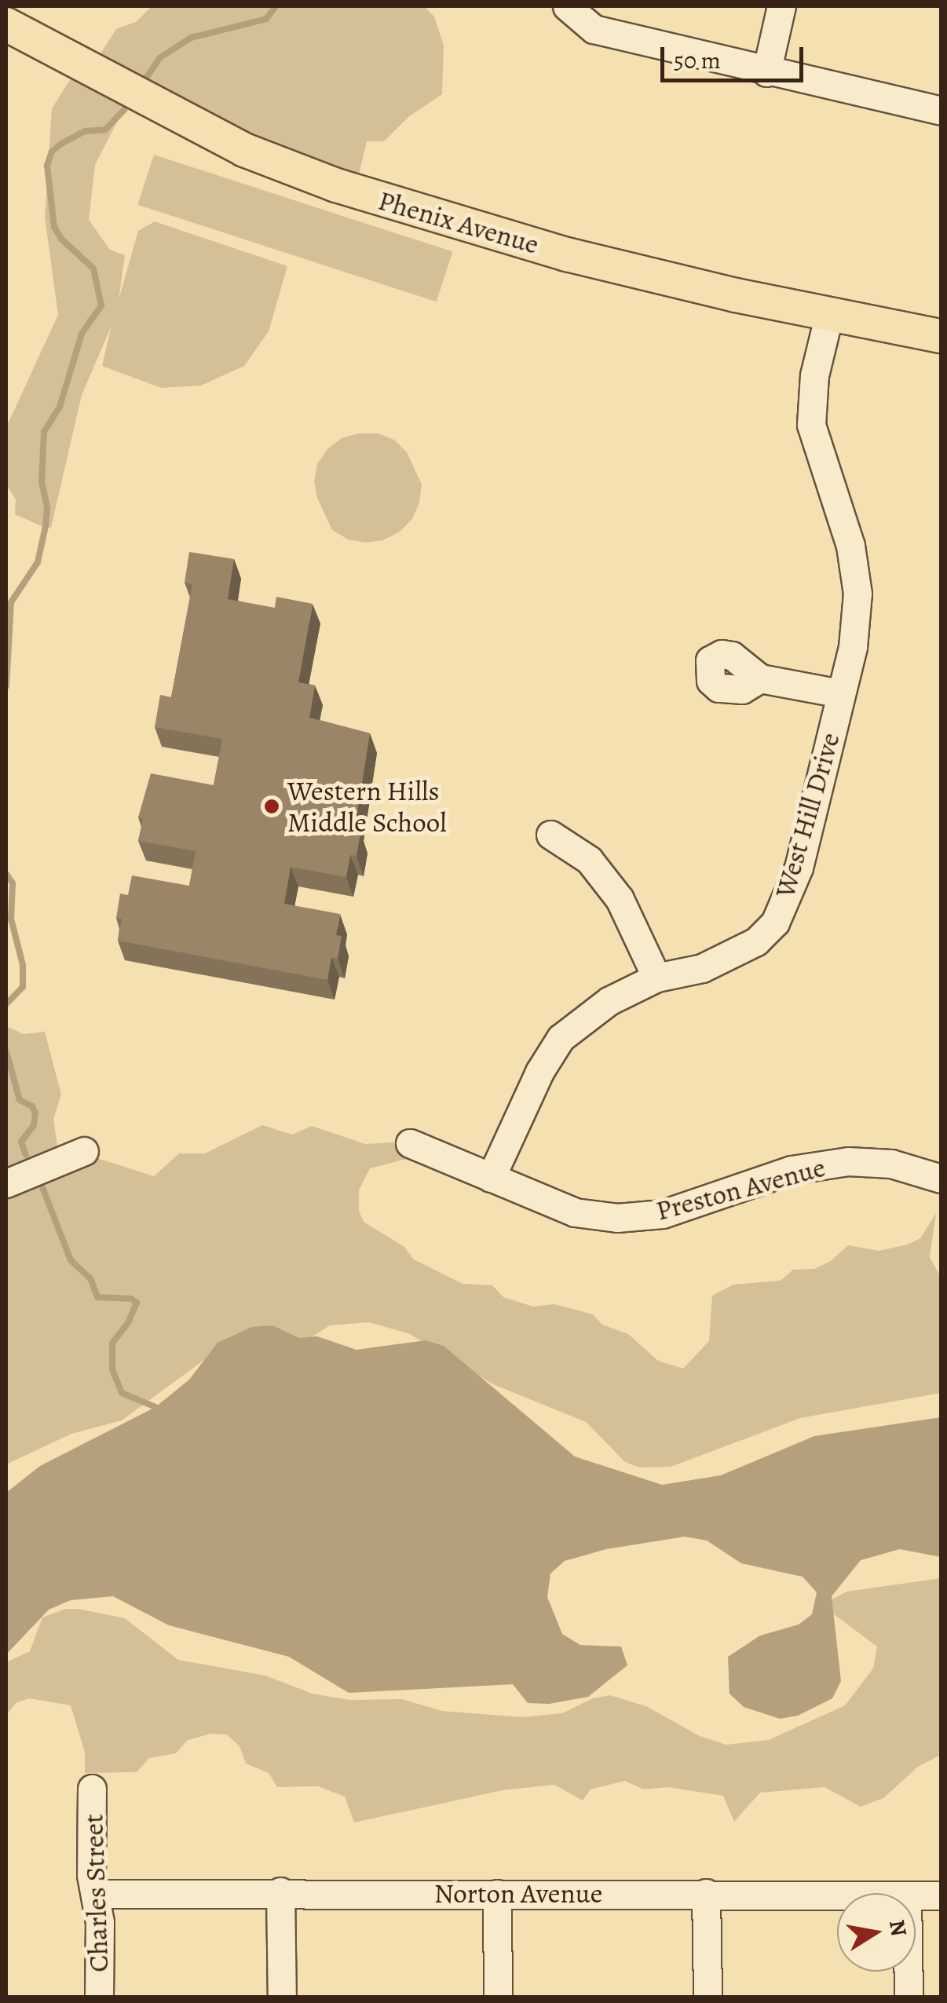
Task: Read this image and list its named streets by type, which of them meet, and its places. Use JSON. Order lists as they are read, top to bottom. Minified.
{"streets":{"main road":["Phenix Avenue"],"street":["West Hill Drive","Preston Avenue","Charles Street","Norton Avenue"]},"crossings":[["Phenix Avenue","West Hill Drive"],["West Hill Drive","Preston Avenue"],["Charles Street","Norton Avenue"]],"places":["Western Hills Middle School"],"scale_bar":"50 m","north":"right"}
